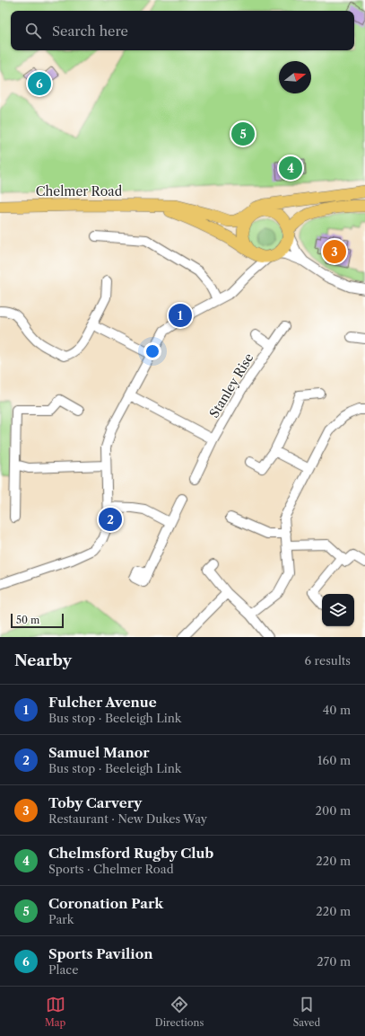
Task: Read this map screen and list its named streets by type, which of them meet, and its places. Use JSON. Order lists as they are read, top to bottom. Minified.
{"streets":{"main road":["Chelmer Road"],"street":["Stanley Rise"]},"scale_bar":"50 m","north":"right","page":{"search":"Search here","pins":["6","5","4","3","1","2"],"scale":"50 m","heading":["Nearby","6 results"],"list":[{"mark":"1","name":"Fulcher Avenue","note":"Bus stop · Beeleigh Link","value":"40 m"},{"mark":"2","name":"Samuel Manor","note":"Bus stop · Beeleigh Link","value":"160 m"},{"mark":"3","name":"Toby Carvery","note":"Restaurant · New Dukes Way","value":"200 m"},{"mark":"4","name":"Chelmsford Rugby Club","note":"Sports · Chelmer Road","value":"220 m"},{"mark":"5","name":"Coronation Park","note":"Park","value":"220 m"},{"mark":"6","name":"Sports Pavilion","note":"Place","value":"270 m"}],"nav":["Map","Directions","Saved"]}}
